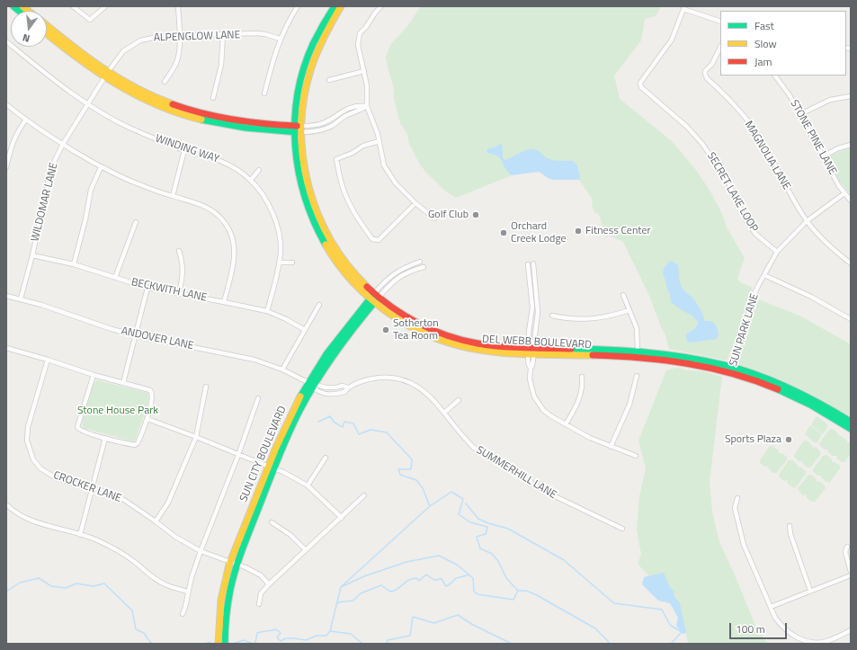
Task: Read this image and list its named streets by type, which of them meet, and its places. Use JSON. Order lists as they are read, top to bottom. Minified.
{"streets":{"street":["ALPENGLOW LANE","STONE PINE LANE","WINDING WAY","MAGNOLIA LANE","SECRET LAKE LOOP","WILDOMAR LANE","BECKWITH LANE","SUN PARK LANE","ANDOVER LANE","DEL WEBB BOULEVARD","SUN CITY BOULEVARD","SUMMERHILL LANE","CROCKER LANE"]},"crossings":[["ALPENGLOW LANE","WILDOMAR LANE"],["STONE PINE LANE","SUN PARK LANE"],["WINDING WAY","WILDOMAR LANE"],["WINDING WAY","BECKWITH LANE"],["MAGNOLIA LANE","SUN PARK LANE"],["SECRET LAKE LOOP","SUN PARK LANE"],["WILDOMAR LANE","BECKWITH LANE"],["WILDOMAR LANE","ANDOVER LANE"],["SUN PARK LANE","DEL WEBB BOULEVARD"],["ANDOVER LANE","SUN CITY BOULEVARD"],["ANDOVER LANE","SUMMERHILL LANE"],["DEL WEBB BOULEVARD","SUN CITY BOULEVARD"],["SUN CITY BOULEVARD","SUMMERHILL LANE"],["SUN CITY BOULEVARD","CROCKER LANE"]],"parks":["Stone House Park"],"places":["Golf Club","Fitness Center","Orchard Creek Lodge","Sotherton Tea Room","Sports Plaza"],"legend":["Fast","Slow","Jam"],"scale_bar":"100 m","north":"bottom"}
